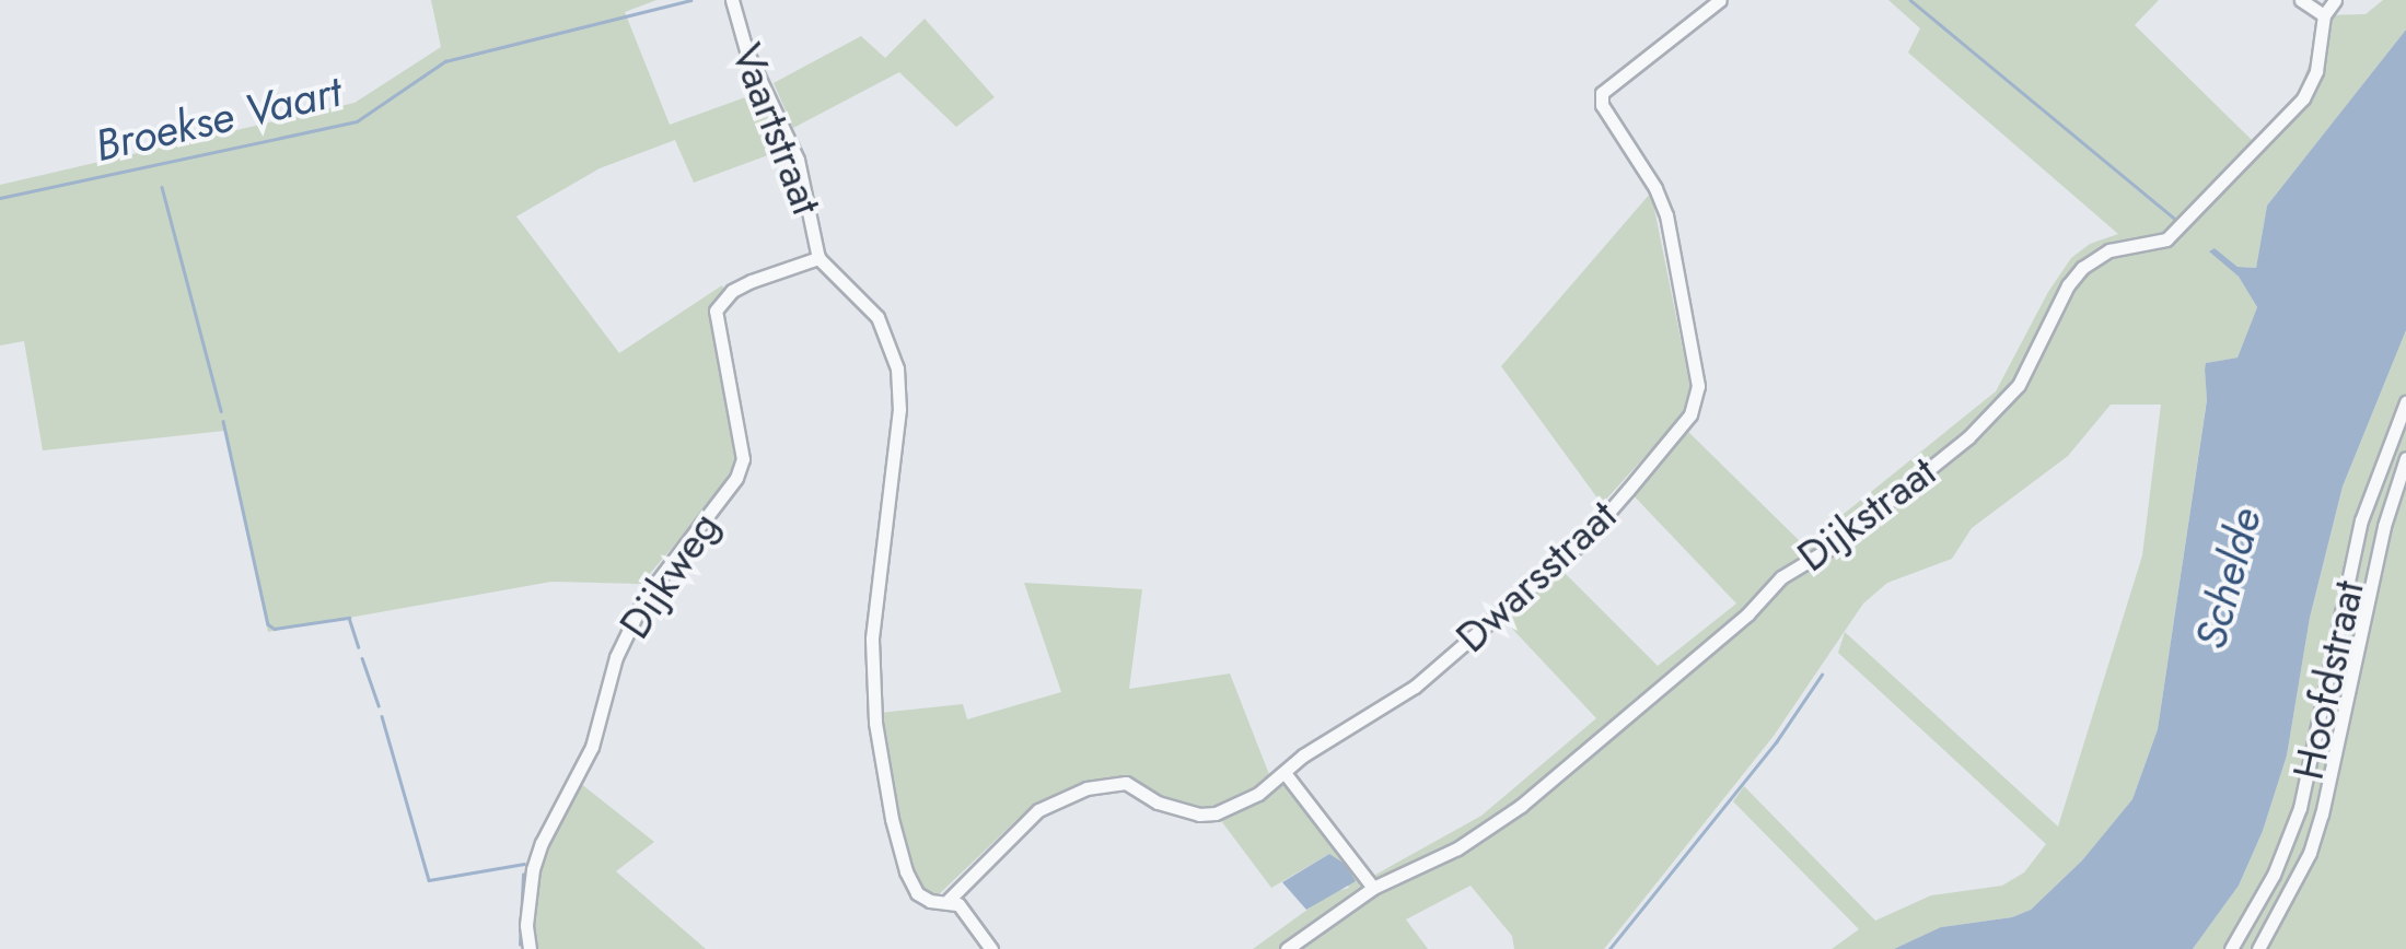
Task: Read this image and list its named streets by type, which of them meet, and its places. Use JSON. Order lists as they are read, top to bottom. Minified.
{"streets":{"street":["Vaartstraat","Dijkstraat","Dijkweg","Dwarsstraat","Hoofdstraat"]},"crossings":[["Vaartstraat","Dijkweg"]],"water":["Broekse Vaart","Schelde"]}
